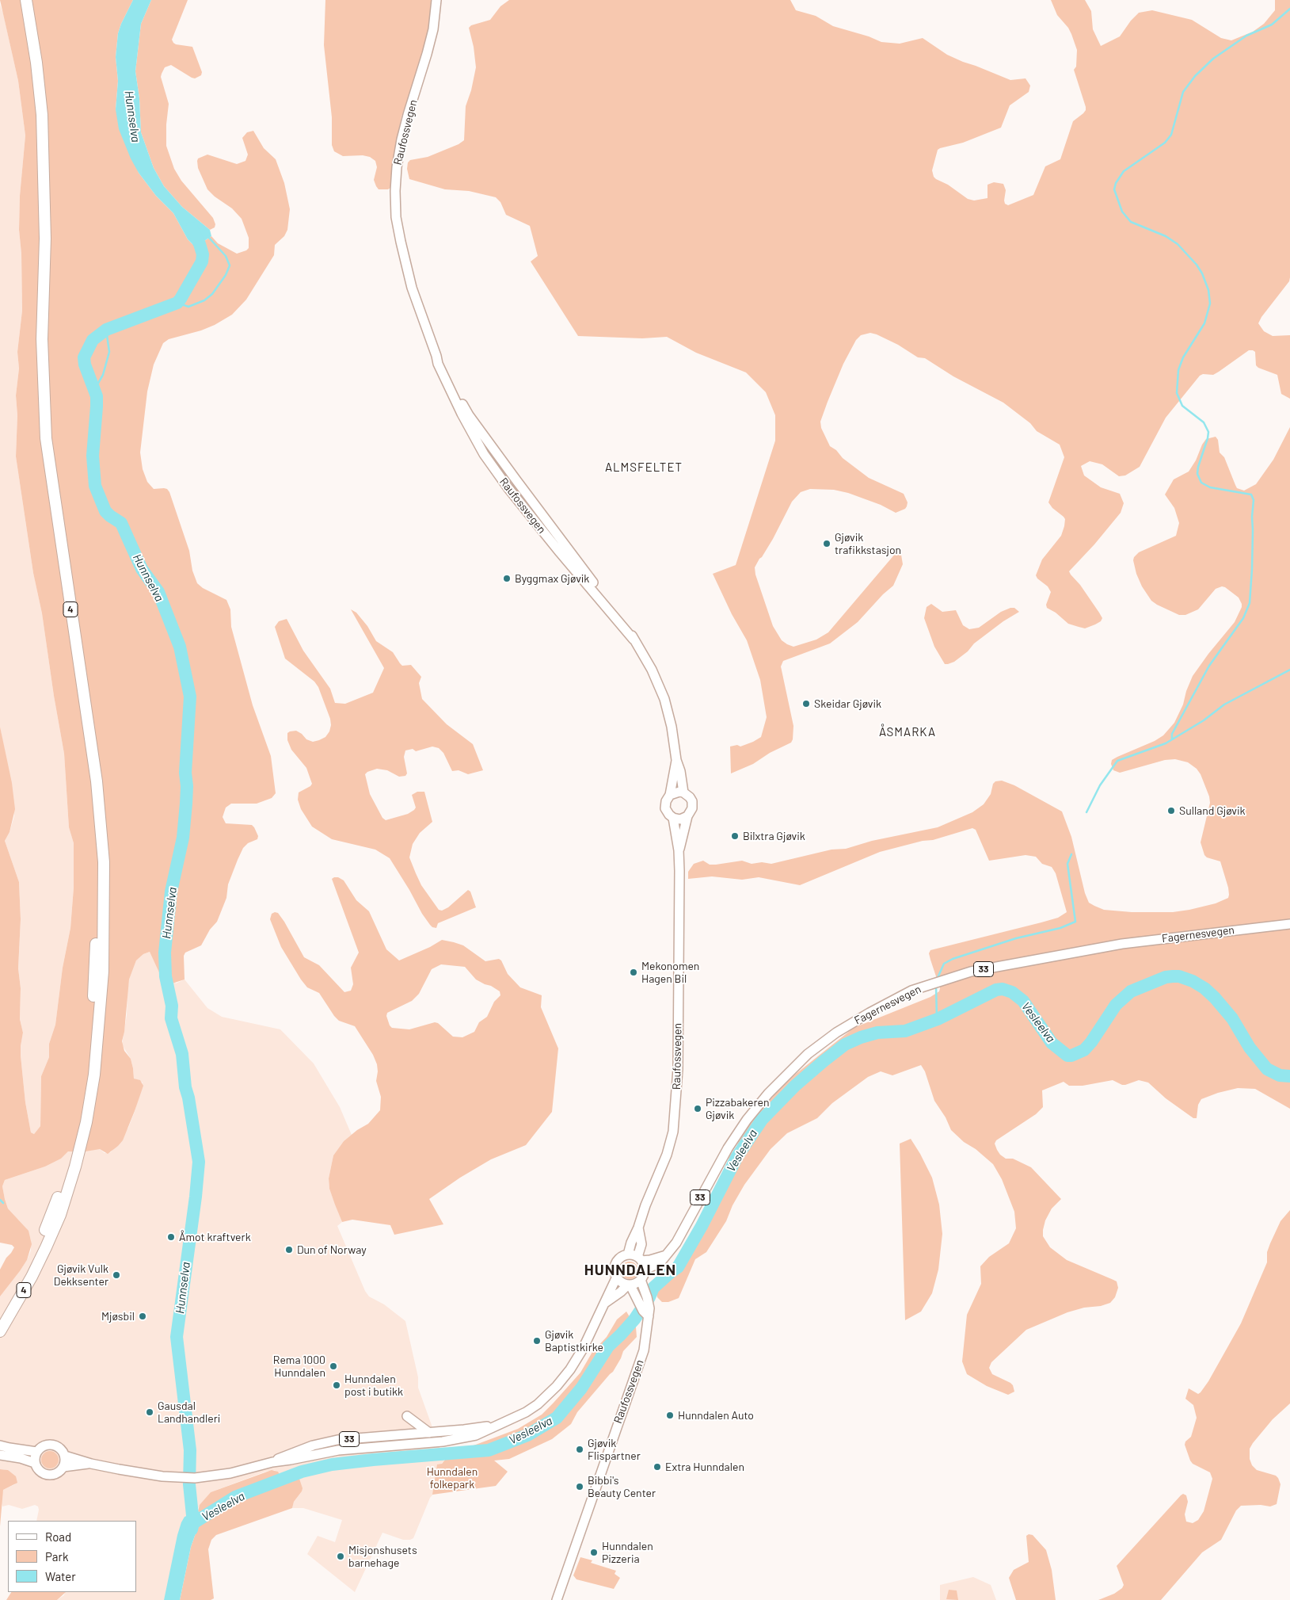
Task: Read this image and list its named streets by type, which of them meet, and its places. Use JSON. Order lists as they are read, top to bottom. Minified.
{"streets":{"highway":["4"],"main road":["Raufossvegen","Fagernesvegen","33"]},"crossings":[["Raufossvegen","Fagernesvegen"],["Raufossvegen","33"],["Fagernesvegen","33"]],"districts":["ALMSFELTET","ÅSMARKA","HUNNDALEN"],"water":["Hunnselva","Vesleelva"],"parks":["Hunndalen folkepark"],"places":["Gjøvik trafikkstasjon","Byggmax Gjøvik","Skeidar Gjøvik","Sulland Gjøvik","Bilxtra Gjøvik","Mekonomen Hagen Bil","Pizzabakeren Gjøvik","Åmot kraftverk","Dun of Norway","Gjøvik Vulk Dekksenter","Mjøsbil","Gjøvik Baptistkirke","Rema 1000 Hunndalen","Hunndalen post i butikk","Gausdal Landhandleri","Hunndalen Auto","Gjøvik Flispartner","Extra Hunndalen","Bibbi's Beauty Center","Hunndalen Pizzeria","Misjonshusets barnehage"],"legend":["Road","Park","Water"]}
